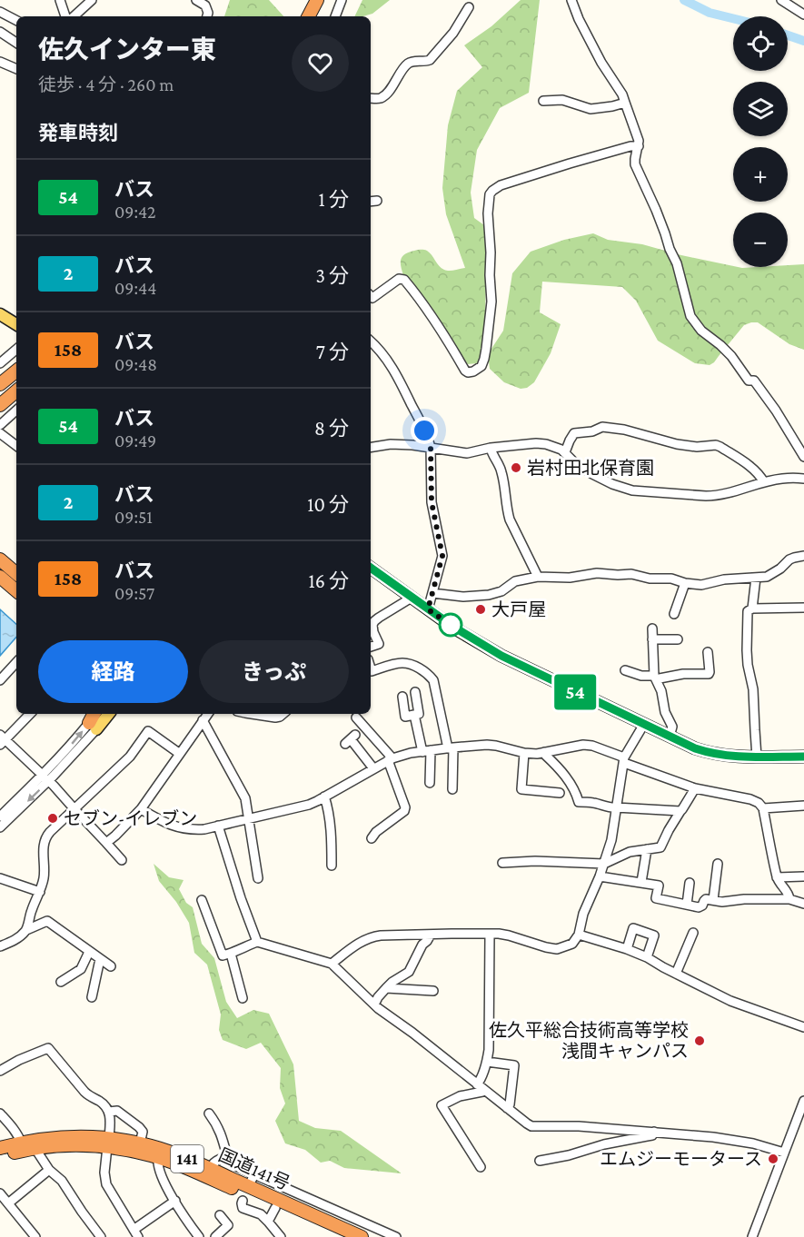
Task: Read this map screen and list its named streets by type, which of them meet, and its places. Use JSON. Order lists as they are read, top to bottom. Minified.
{"streets":{"highway":["141","国道141号"]},"places":["岩村田北保育園","大戸屋","セブン-イレブン","佐久平総合技術高等学校 浅間キャンパス","エムジーモータース"],"lines":["bus line 54"],"page":{"on_map":"54","map_buttons":["+","−"],"heading":[["佐久インター東","徒歩 · 4 分 · 260 m"],"発車時刻"],"list":[{"mark":"54","name":"バス","note":"09:42","value":"1 分"},{"mark":"2","name":"バス","note":"09:44","value":"3 分"},{"mark":"158","name":"バス","note":"09:48","value":"7 分"},{"mark":"54","name":"バス","note":"09:49","value":"8 分"},{"mark":"2","name":"バス","note":"09:51","value":"10 分"},{"mark":"158","name":"バス","note":"09:57","value":"16 分"}],"buttons":["経路","きっぷ"]}}
